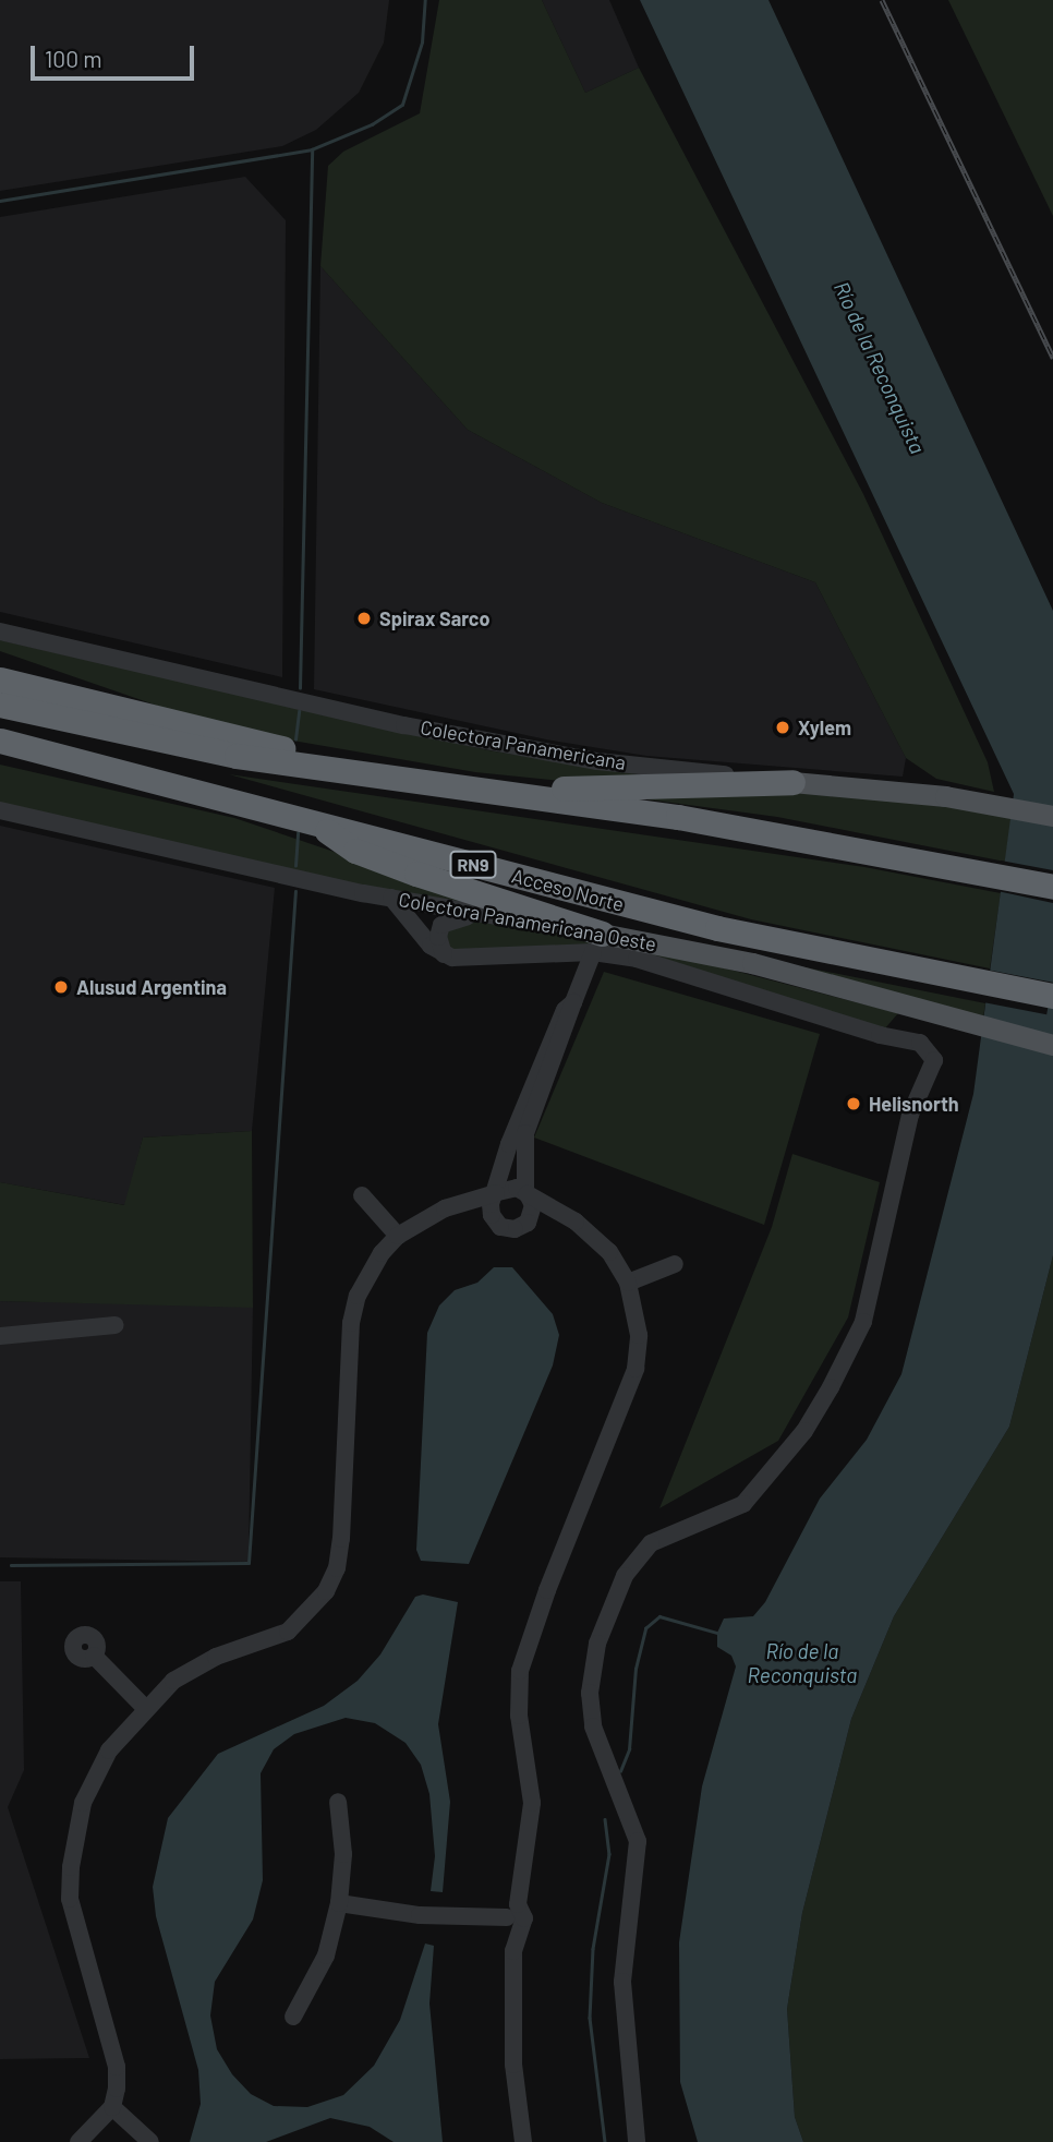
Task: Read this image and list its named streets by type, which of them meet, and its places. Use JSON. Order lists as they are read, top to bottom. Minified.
{"streets":{"highway":["RN9","Acceso Norte"],"main road":["Colectora Panamericana","Colectora Panamericana Oeste"]},"water":["Río de la Reconquista"],"places":["Spirax Sarco","Xylem","Alusud Argentina","Helisnorth"],"scale_bar":"100 m"}
